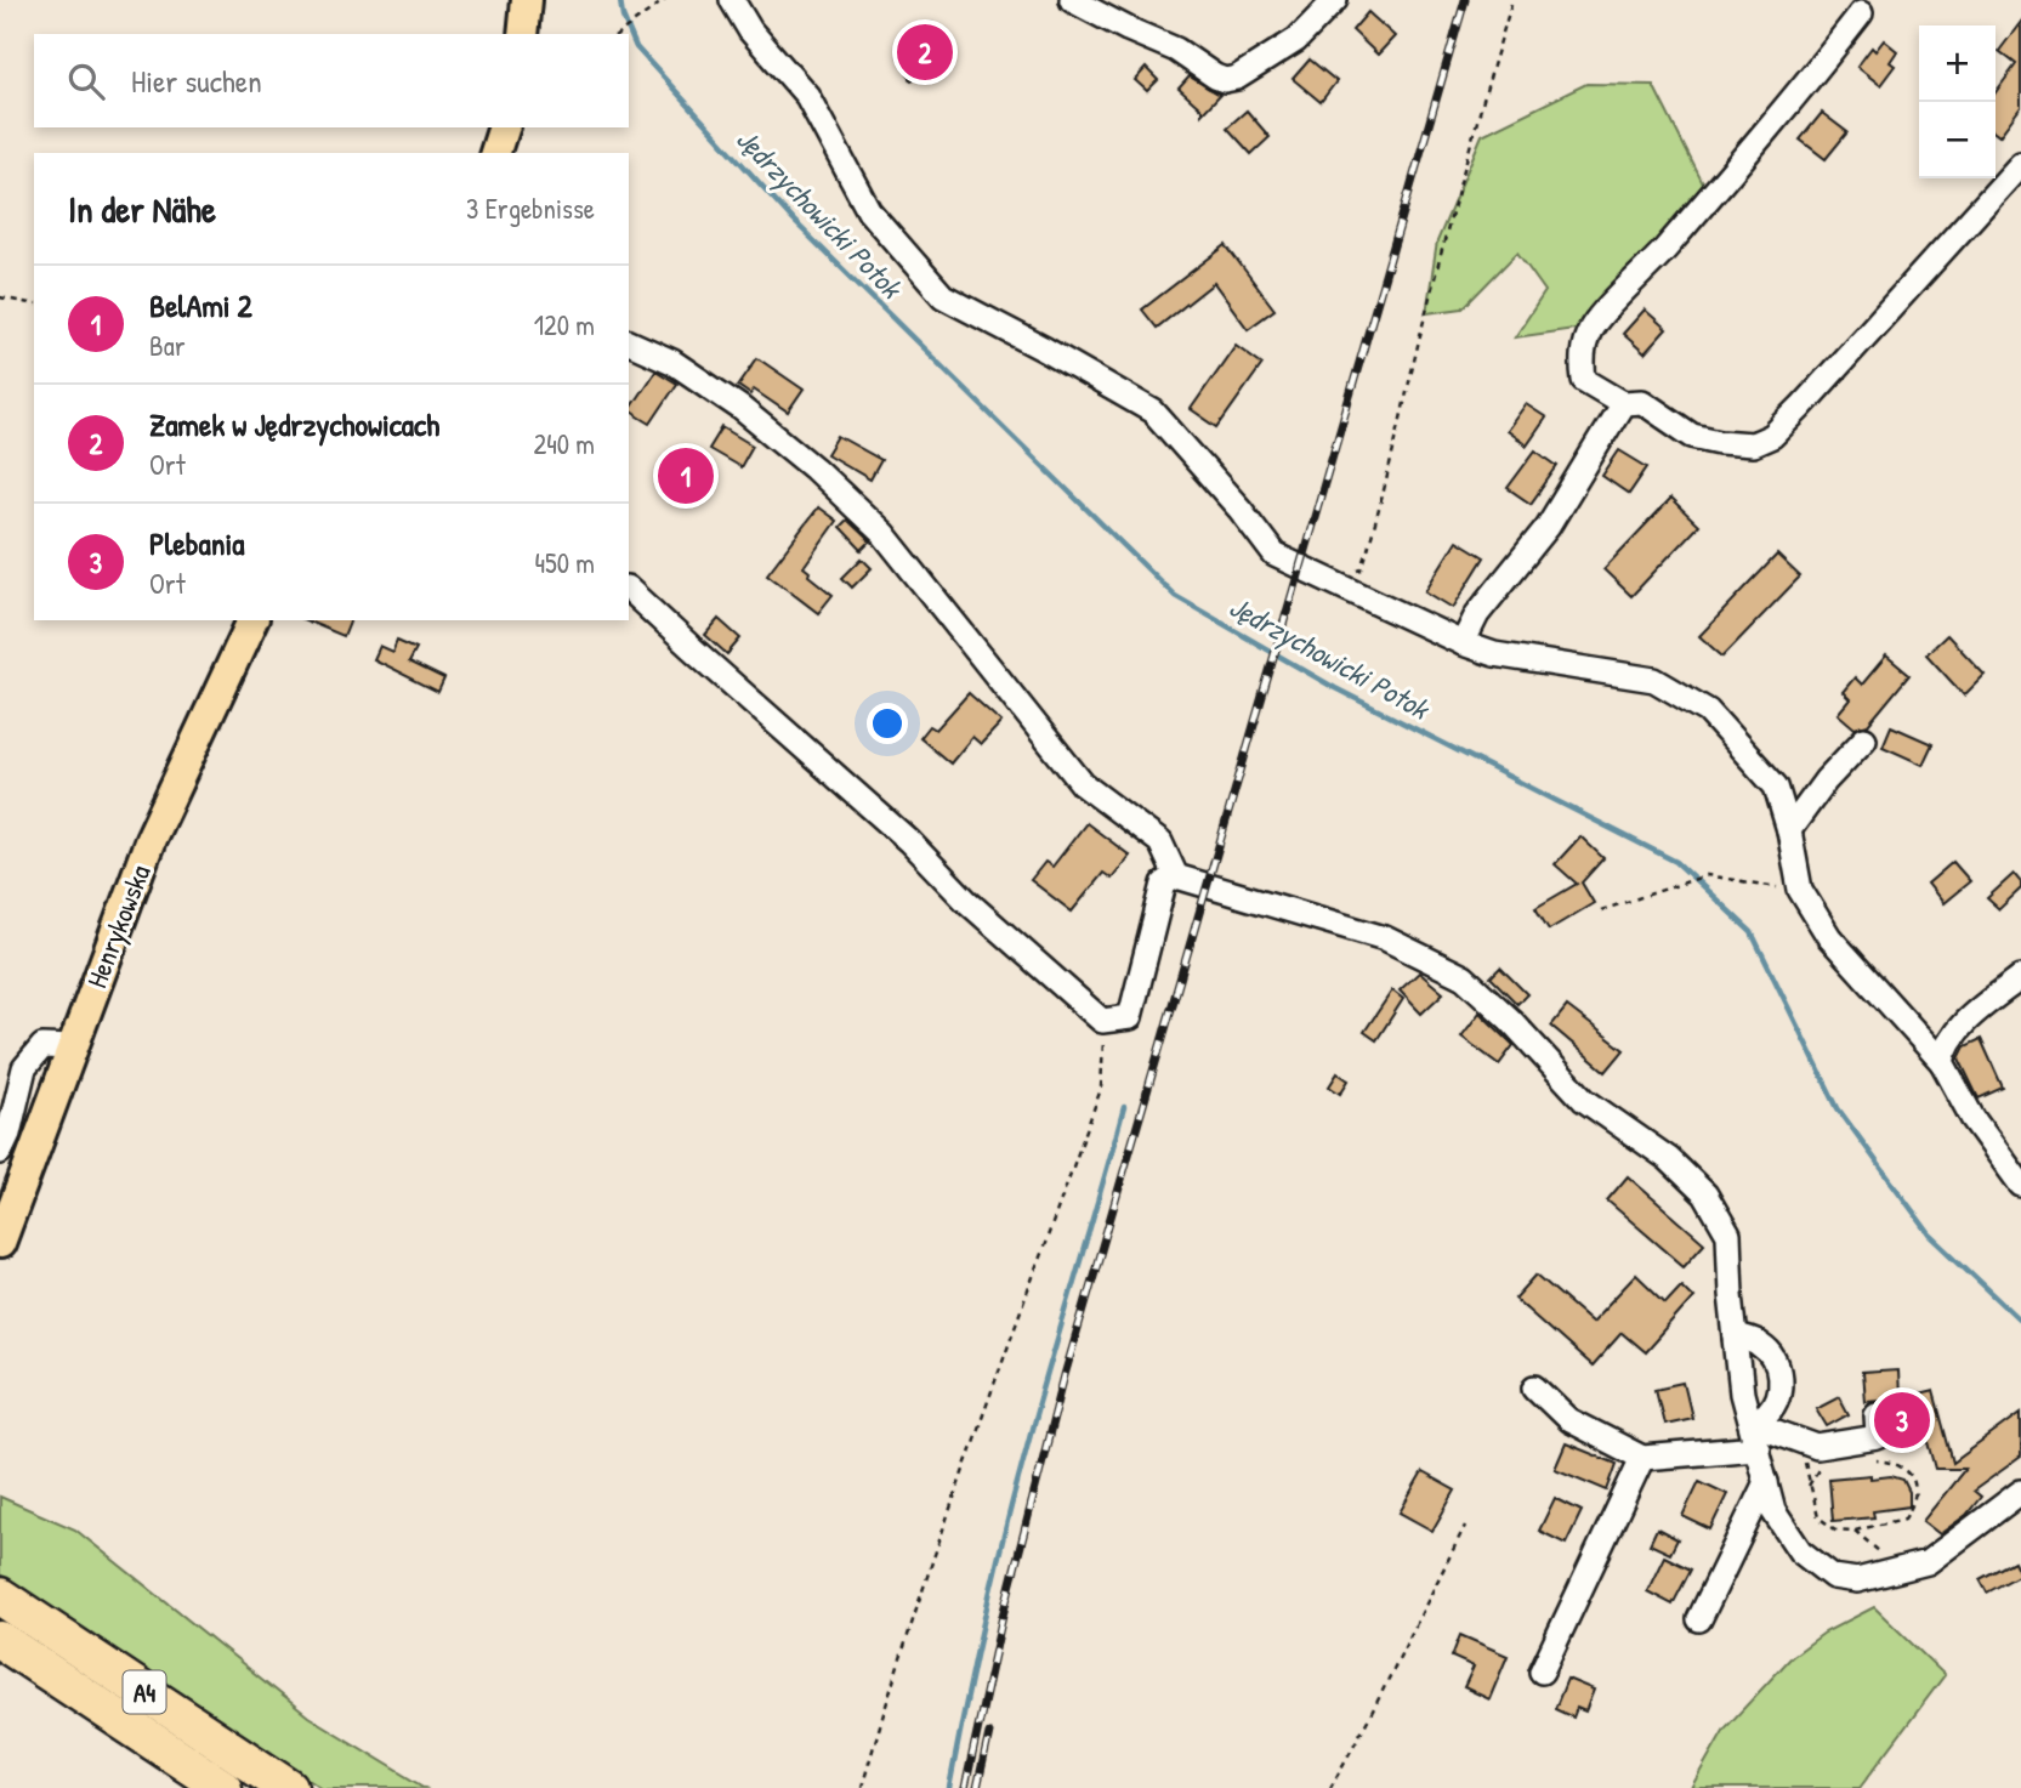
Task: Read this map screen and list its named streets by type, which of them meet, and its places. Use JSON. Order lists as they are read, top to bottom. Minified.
{"streets":{"highway":["A4"],"main road":["Henrykowska"]},"water":["Jędrzychowicki Potok"],"page":{"pins":["2","1","3"],"map_buttons":["+","−"],"search":"Hier suchen","heading":["In der Nähe","3 Ergebnisse"],"list":[{"mark":"1","name":"BelAmi 2","note":"Bar","value":"120 m"},{"mark":"2","name":"Zamek w Jędrzychowicach","note":"Ort","value":"240 m"},{"mark":"3","name":"Plebania","note":"Ort","value":"450 m"}]}}
